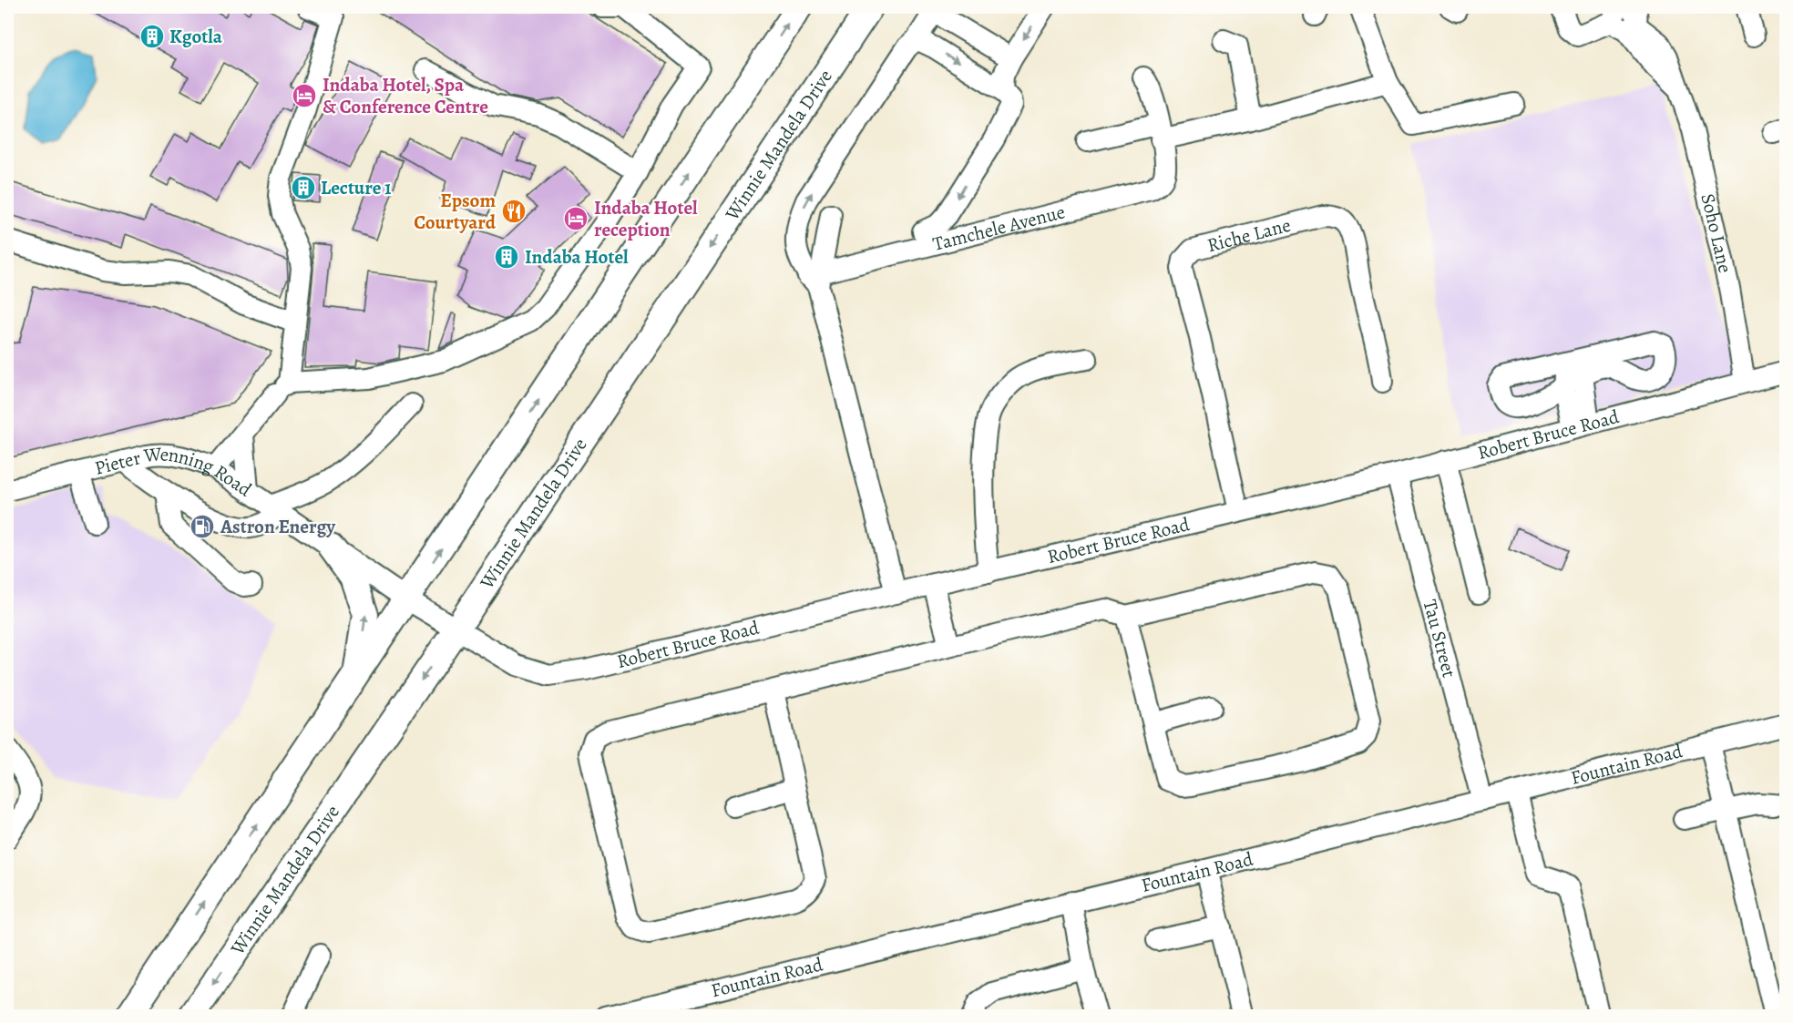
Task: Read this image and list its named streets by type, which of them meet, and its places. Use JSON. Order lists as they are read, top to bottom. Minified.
{"streets":{"main road":["Winnie Mandela Drive"],"street":["Tamchele Avenue","Soho Lane","Riche Lane","Robert Bruce Road","Pieter Wenning Road","Tau Street","Fountain Road"]},"crossings":[["Winnie Mandela Drive","Robert Bruce Road"],["Soho Lane","Robert Bruce Road"],["Riche Lane","Robert Bruce Road"],["Robert Bruce Road","Pieter Wenning Road"],["Robert Bruce Road","Tau Street"],["Tau Street","Fountain Road"]],"places":{"building":["Kgotla","Lecture 1","Indaba Hotel"],"hotel":["Indaba Hotel, Spa & Conference Centre","Indaba Hotel reception"],"restaurant":["Epsom Courtyard"],"fuel station":["Astron Energy"]}}
